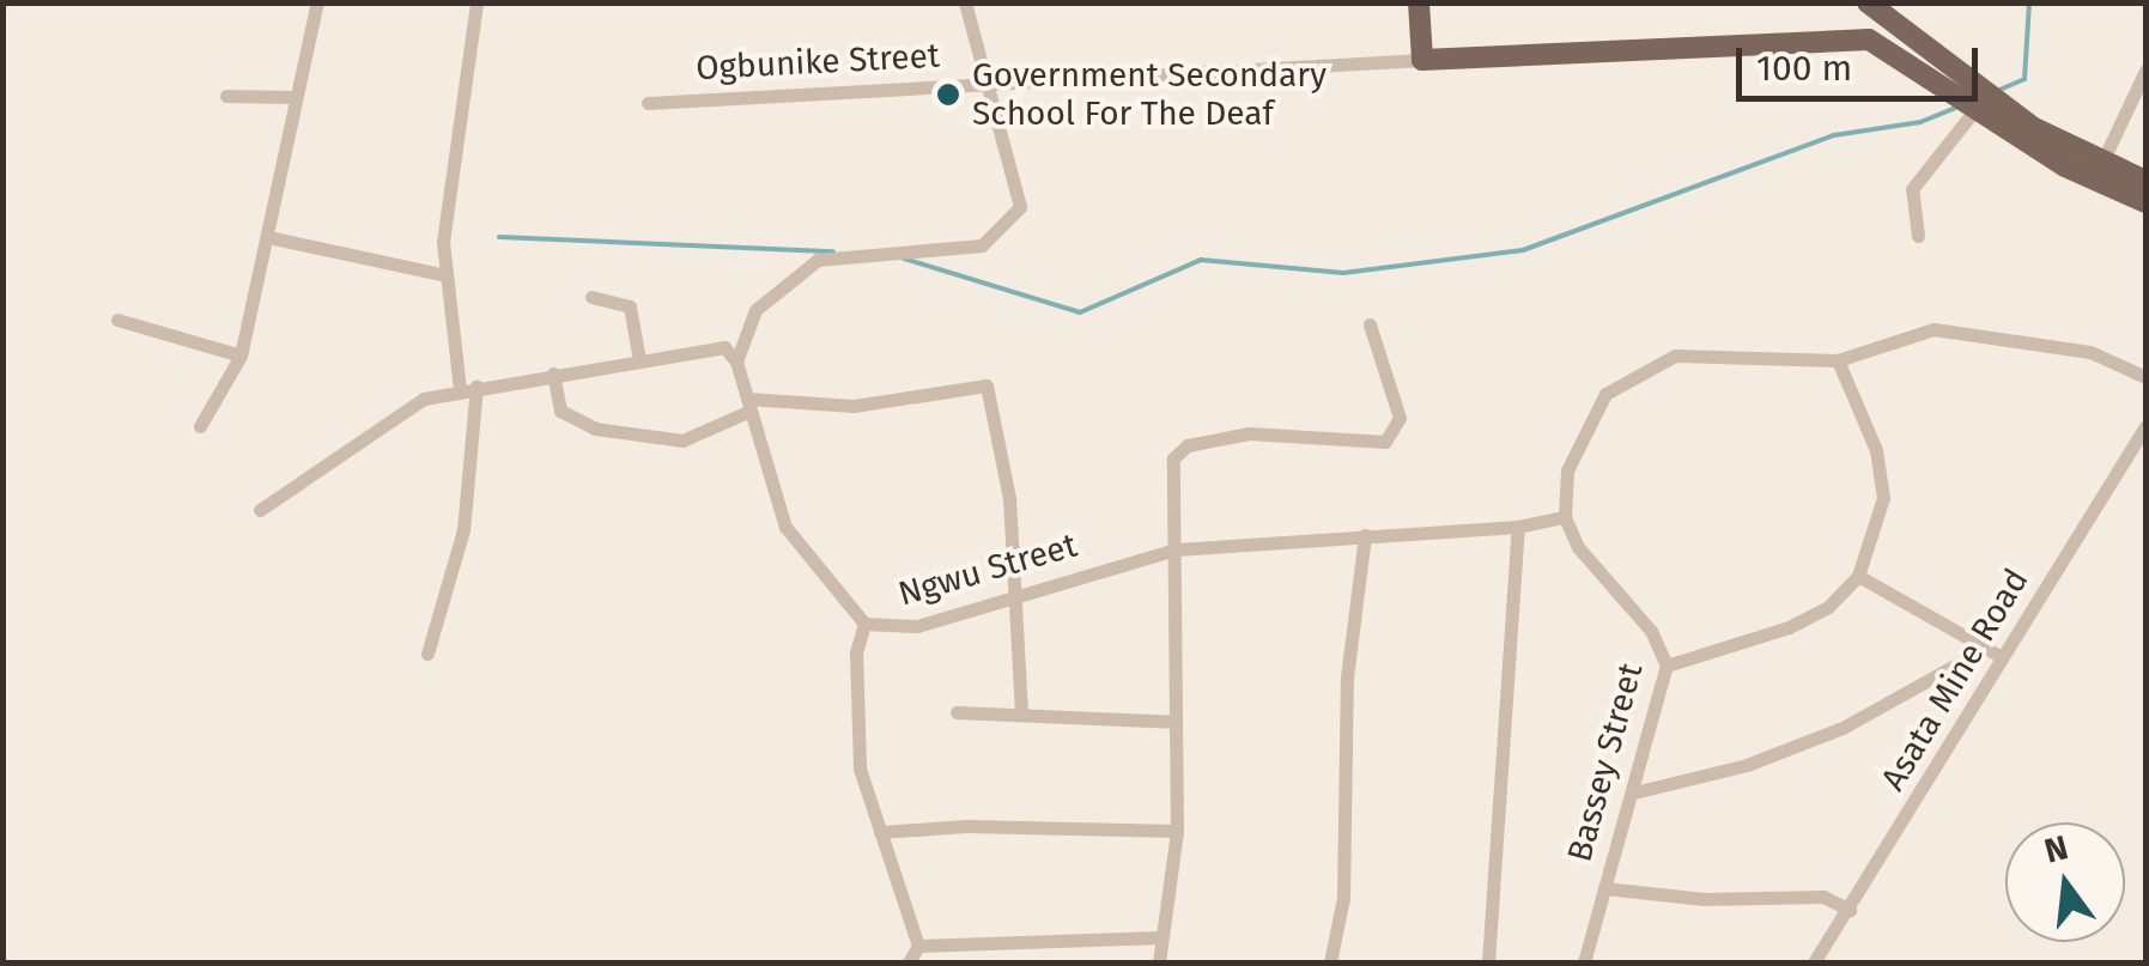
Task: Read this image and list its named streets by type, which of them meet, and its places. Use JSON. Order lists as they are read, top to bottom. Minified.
{"streets":{"main road":["Ogbunike Street"],"street":["Ngwu Street","Asata Mine Road","Bassey Street"]},"crossings":[["Ngwu Street","Bassey Street"]],"places":["Government Secondary School For The Deaf"],"scale_bar":"100 m","north":"top"}
